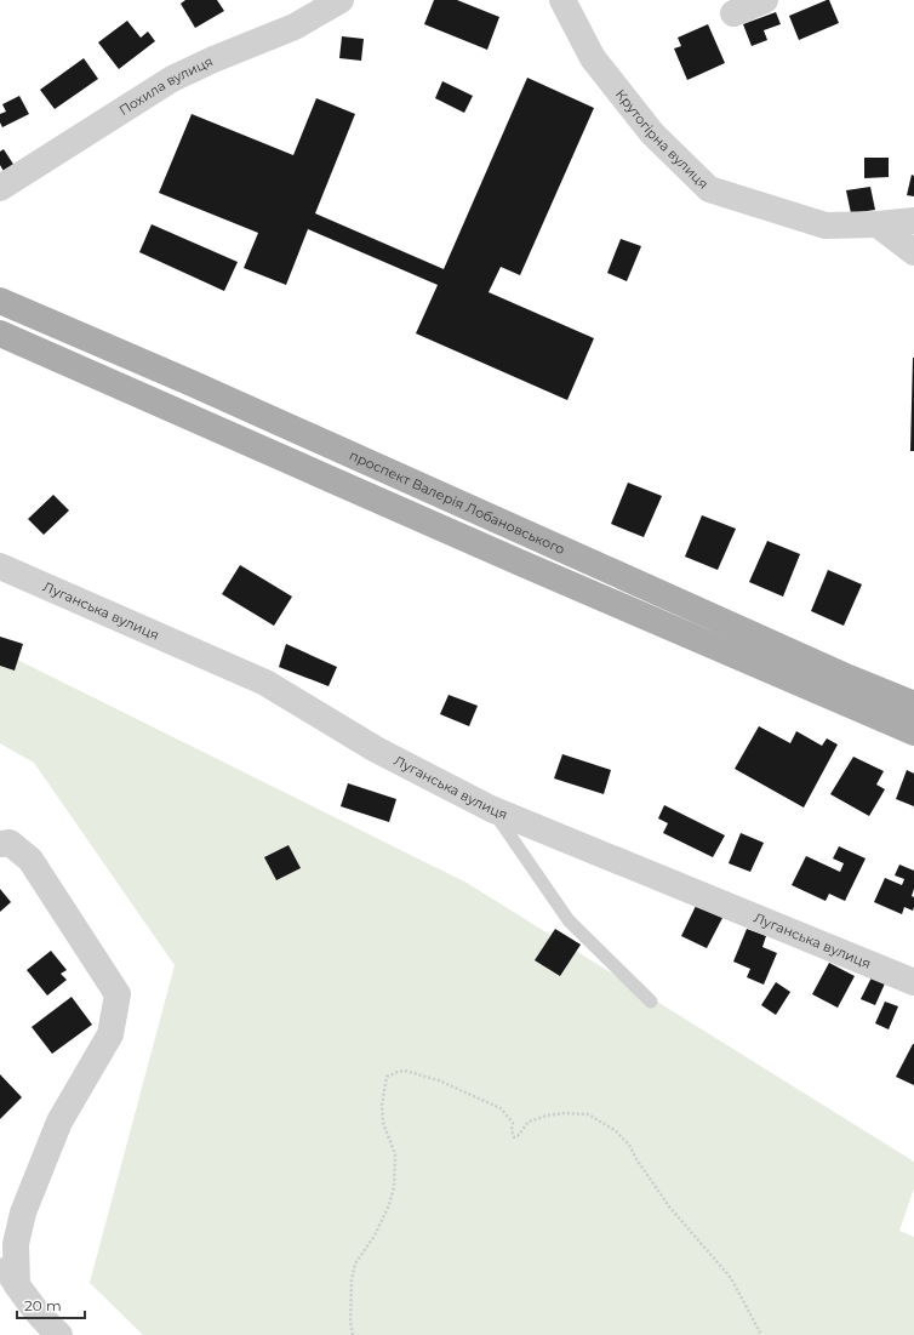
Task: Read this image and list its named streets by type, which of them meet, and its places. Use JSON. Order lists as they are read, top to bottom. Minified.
{"streets":{"main road":["проспект Валерія Лобановського"],"street":["Похила вулиця","Крутогірна вулиця","Луганська вулиця"]},"scale_bar":"20 m"}
